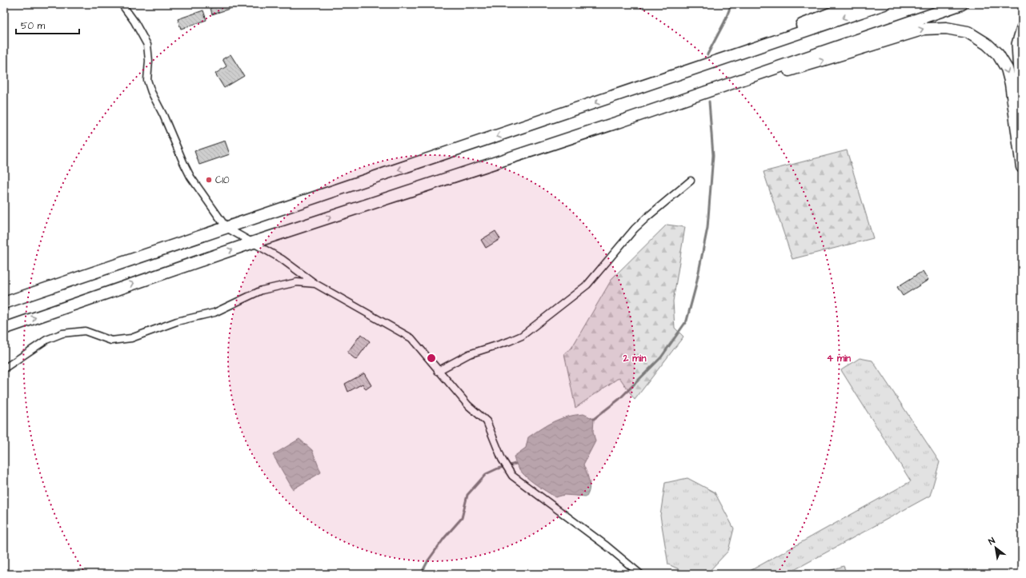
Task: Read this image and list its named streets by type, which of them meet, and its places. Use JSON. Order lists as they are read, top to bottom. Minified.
{"places":["C10"],"scale_bar":"50 m","north":"top left","rings":["2 min","4 min"]}
